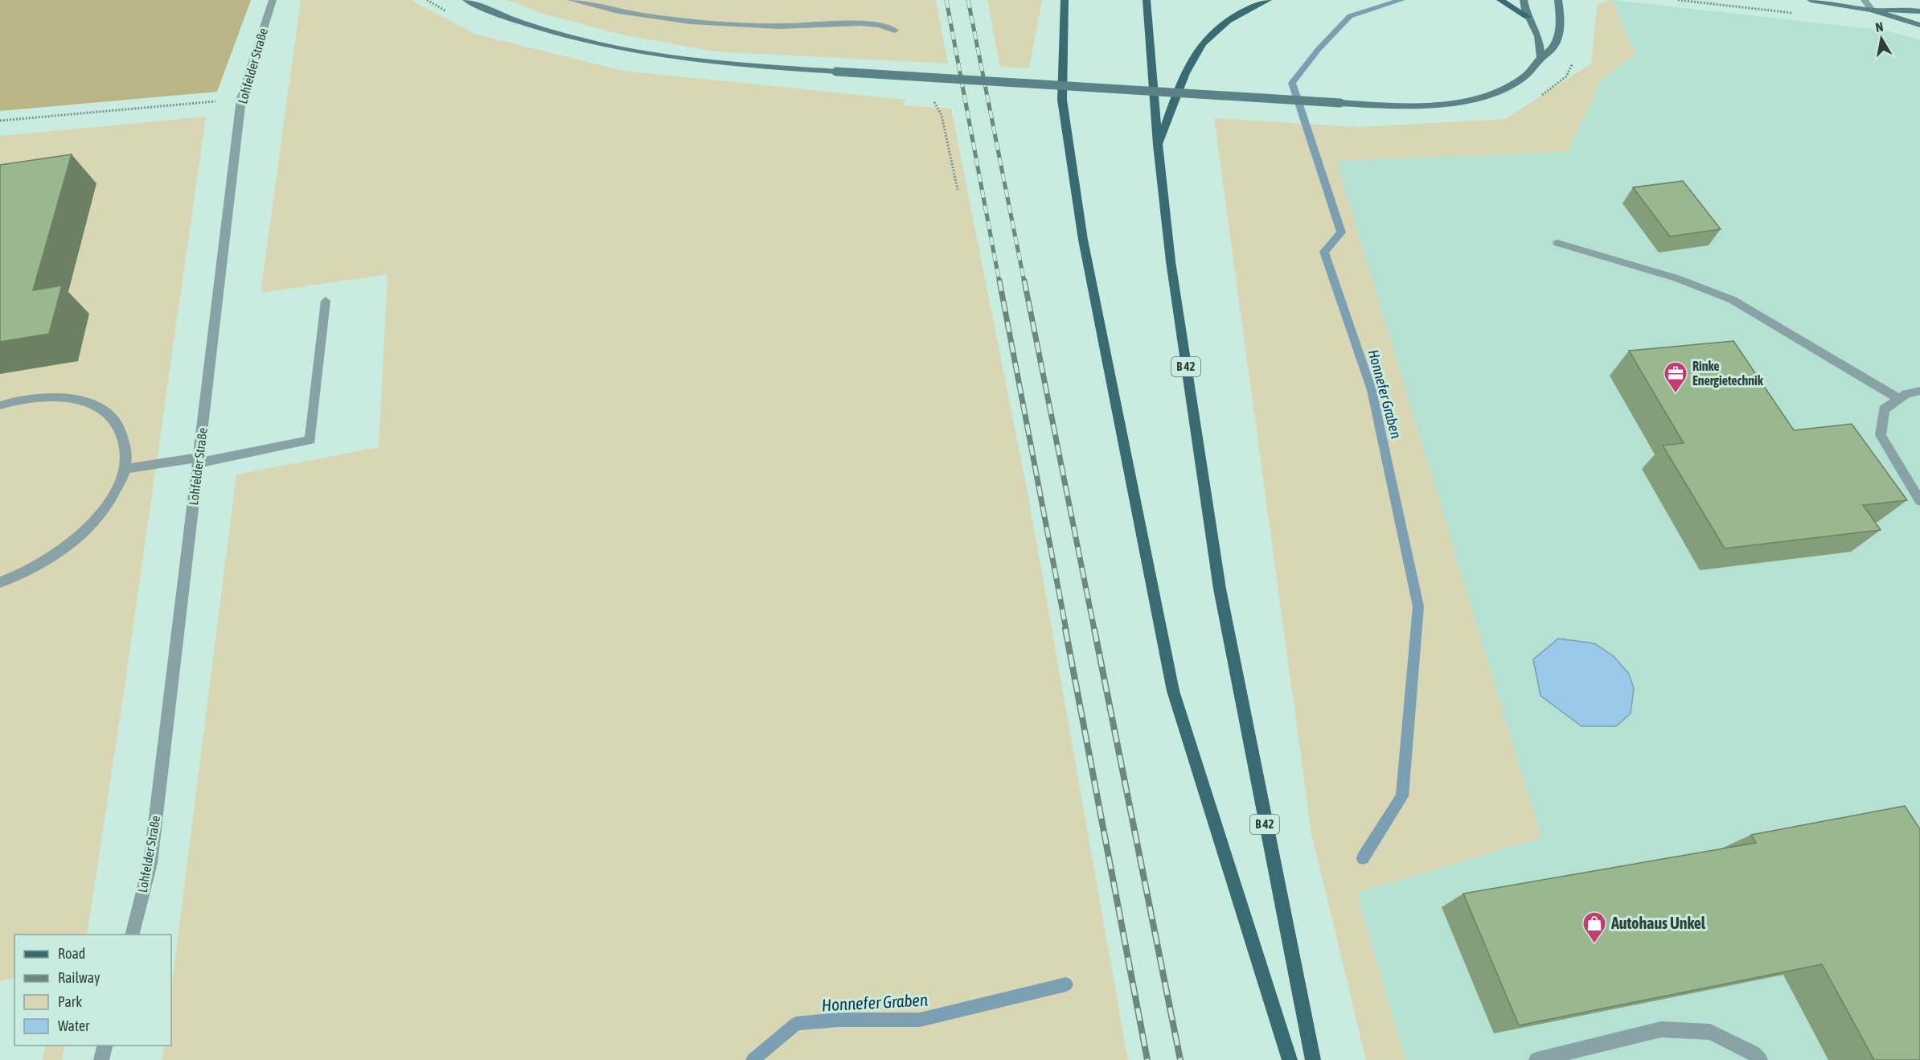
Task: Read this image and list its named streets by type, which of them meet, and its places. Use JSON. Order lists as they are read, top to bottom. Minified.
{"streets":{"main road":["B 42"],"street":["Lohfelder Straße"]},"water":["Honnefer Graben"],"places":{"office":["Rinke Energietechnik"],"shop":["Autohaus Unkel"]},"legend":["Road","Railway","Park","Water"],"north":"top"}
